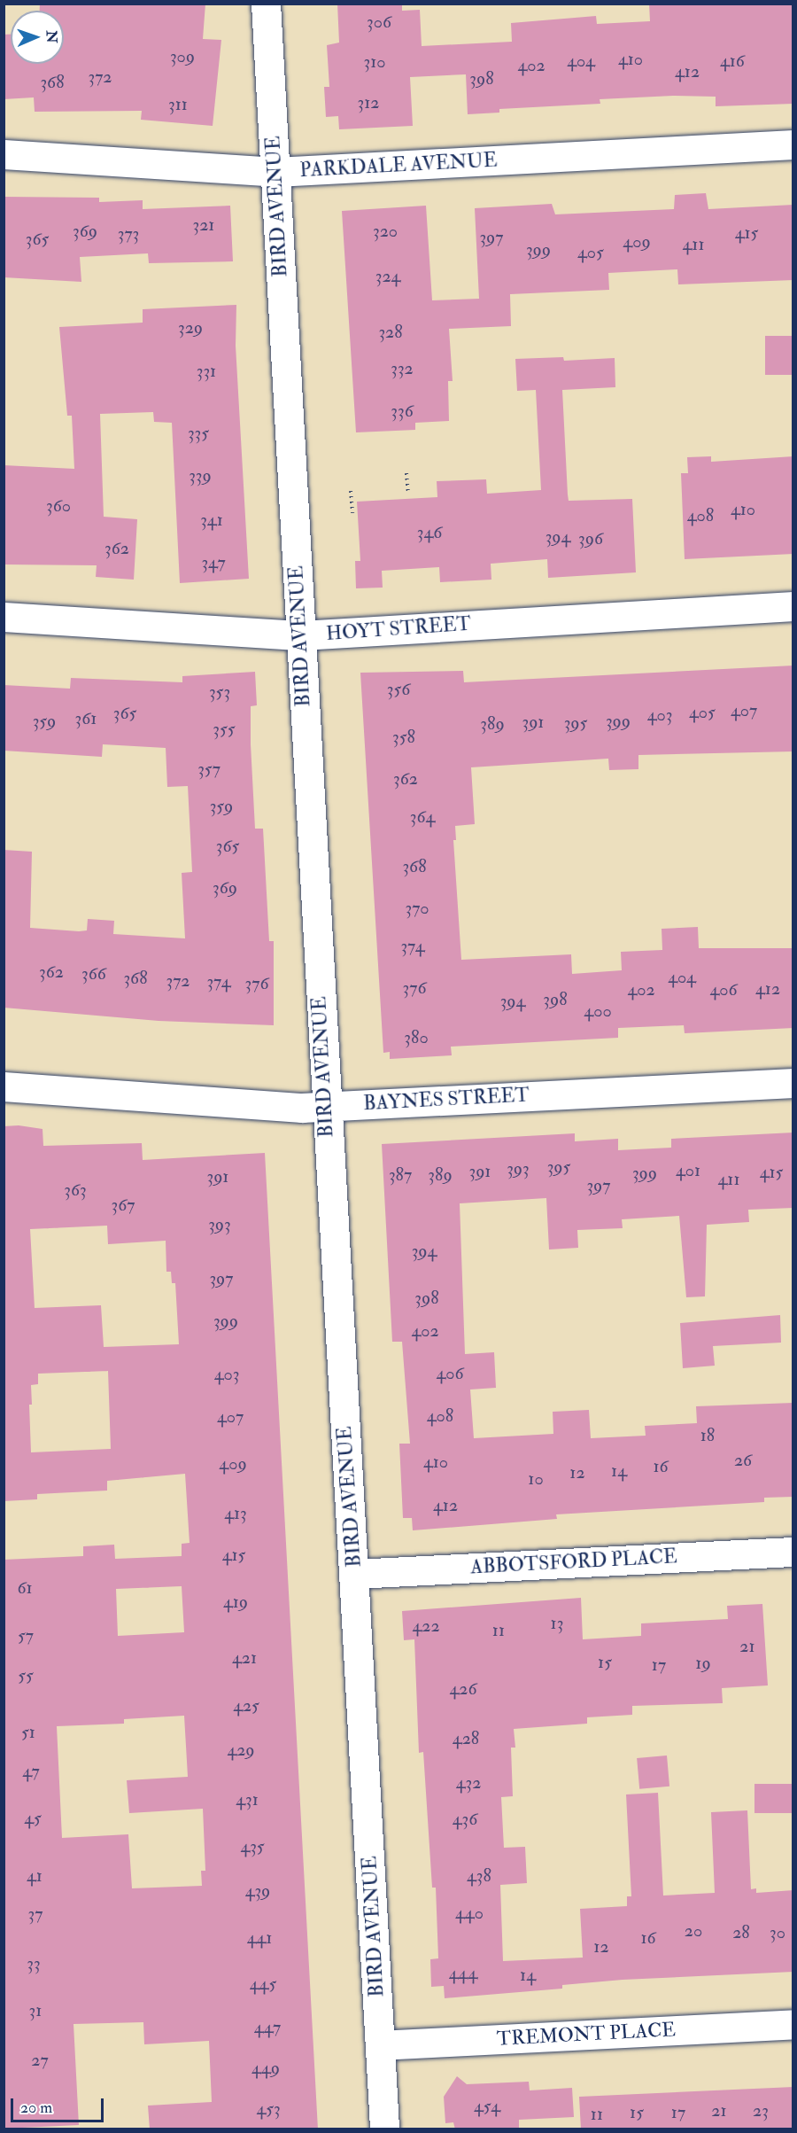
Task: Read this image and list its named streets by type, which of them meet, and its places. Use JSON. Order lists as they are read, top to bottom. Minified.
{"streets":{"street":["PARKDALE AVENUE","BIRD AVENUE","HOYT STREET","BAYNES STREET","ABBOTSFORD PLACE","TREMONT PLACE"]},"crossings":[["PARKDALE AVENUE","BIRD AVENUE"],["BIRD AVENUE","HOYT STREET"],["BIRD AVENUE","BAYNES STREET"],["BIRD AVENUE","ABBOTSFORD PLACE"],["BIRD AVENUE","TREMONT PLACE"]],"house_numbers":["306","309","410","404","416","310","402","412","372","398","368","312","311","321","369","320","415","373","397","365","409","411","399","405","324","329","328","332","331","336","335","339","360","410","408","341","346","394","396","362","347","356","353","407","405","365","403","361","359","399","391","395","389","355","358","357","362","359","364","365","368","369","370","374","362","366","404","368","372","374","376","376","412","402","406","398","394","400","380","395","393","401","391","415","399","387","389","391","411","397","363","367","393","394","397","398","399","402","406","403","408","407","18","26","410","409","16","14","12","10","412","413","415","61","419","13","422","11","57","21","421","15","19","17","55","426","425","51","428","429","47","432","431","45","436","435","41","438","439","440","37","20","28","30","441","16","12","33","444","14","445","31","447","27","449","454","453","21","23","15","17","11"],"scale_bar":"20 m","north":"right"}
